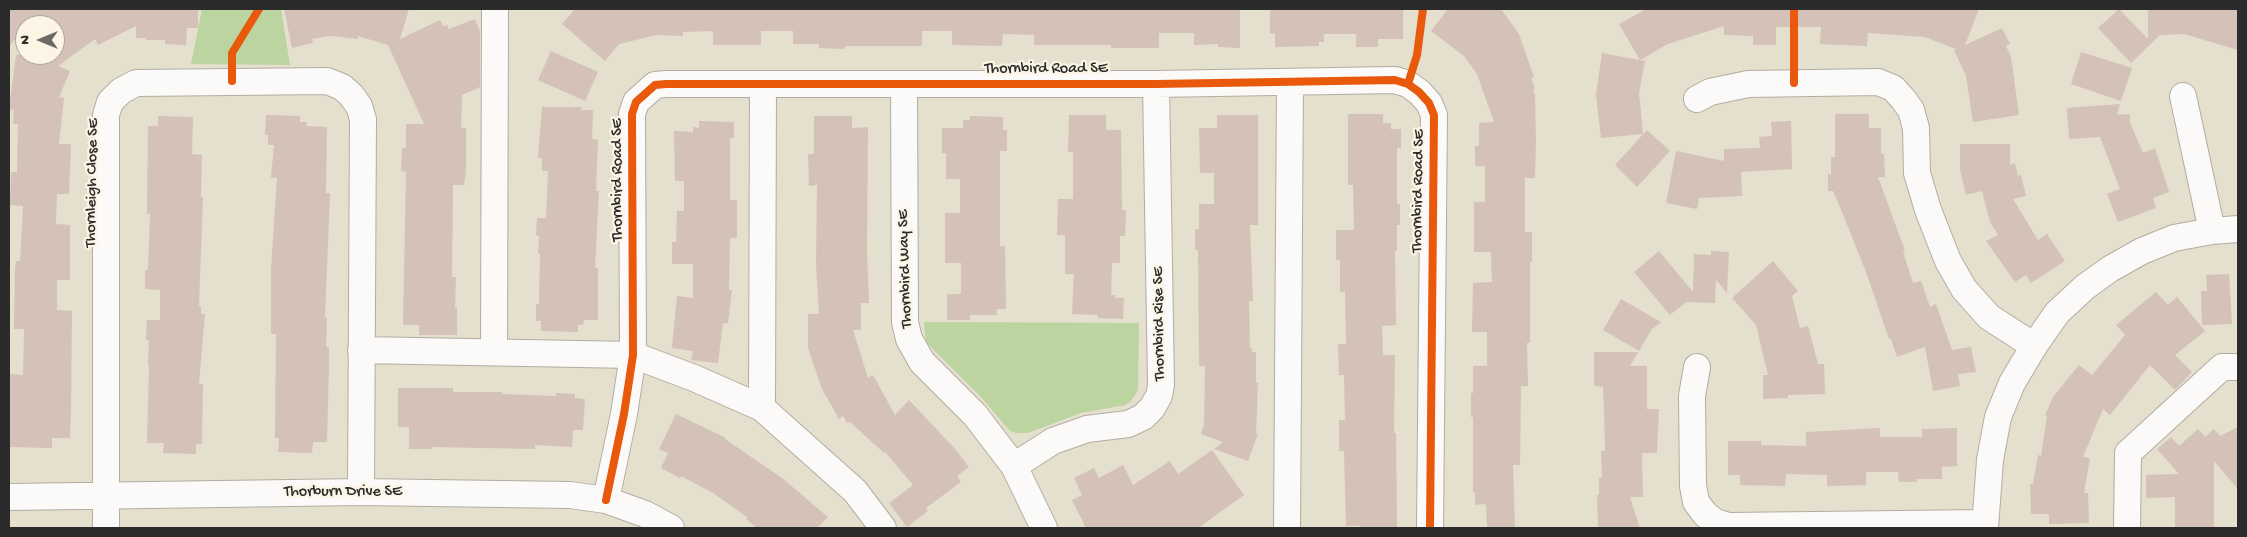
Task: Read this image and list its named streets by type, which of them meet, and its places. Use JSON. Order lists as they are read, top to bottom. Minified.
{"streets":{"street":["Thornbird Road SE","Thornleigh Close SE","Thornbird Way SE","Thornbird Rise SE","Thorburn Drive SE"]},"crossings":[["Thornbird Road SE","Thornbird Way SE"],["Thornbird Road SE","Thornbird Rise SE"],["Thornbird Road SE","Thorburn Drive SE"],["Thornleigh Close SE","Thorburn Drive SE"],["Thornbird Way SE","Thornbird Rise SE"]],"north":"left"}
